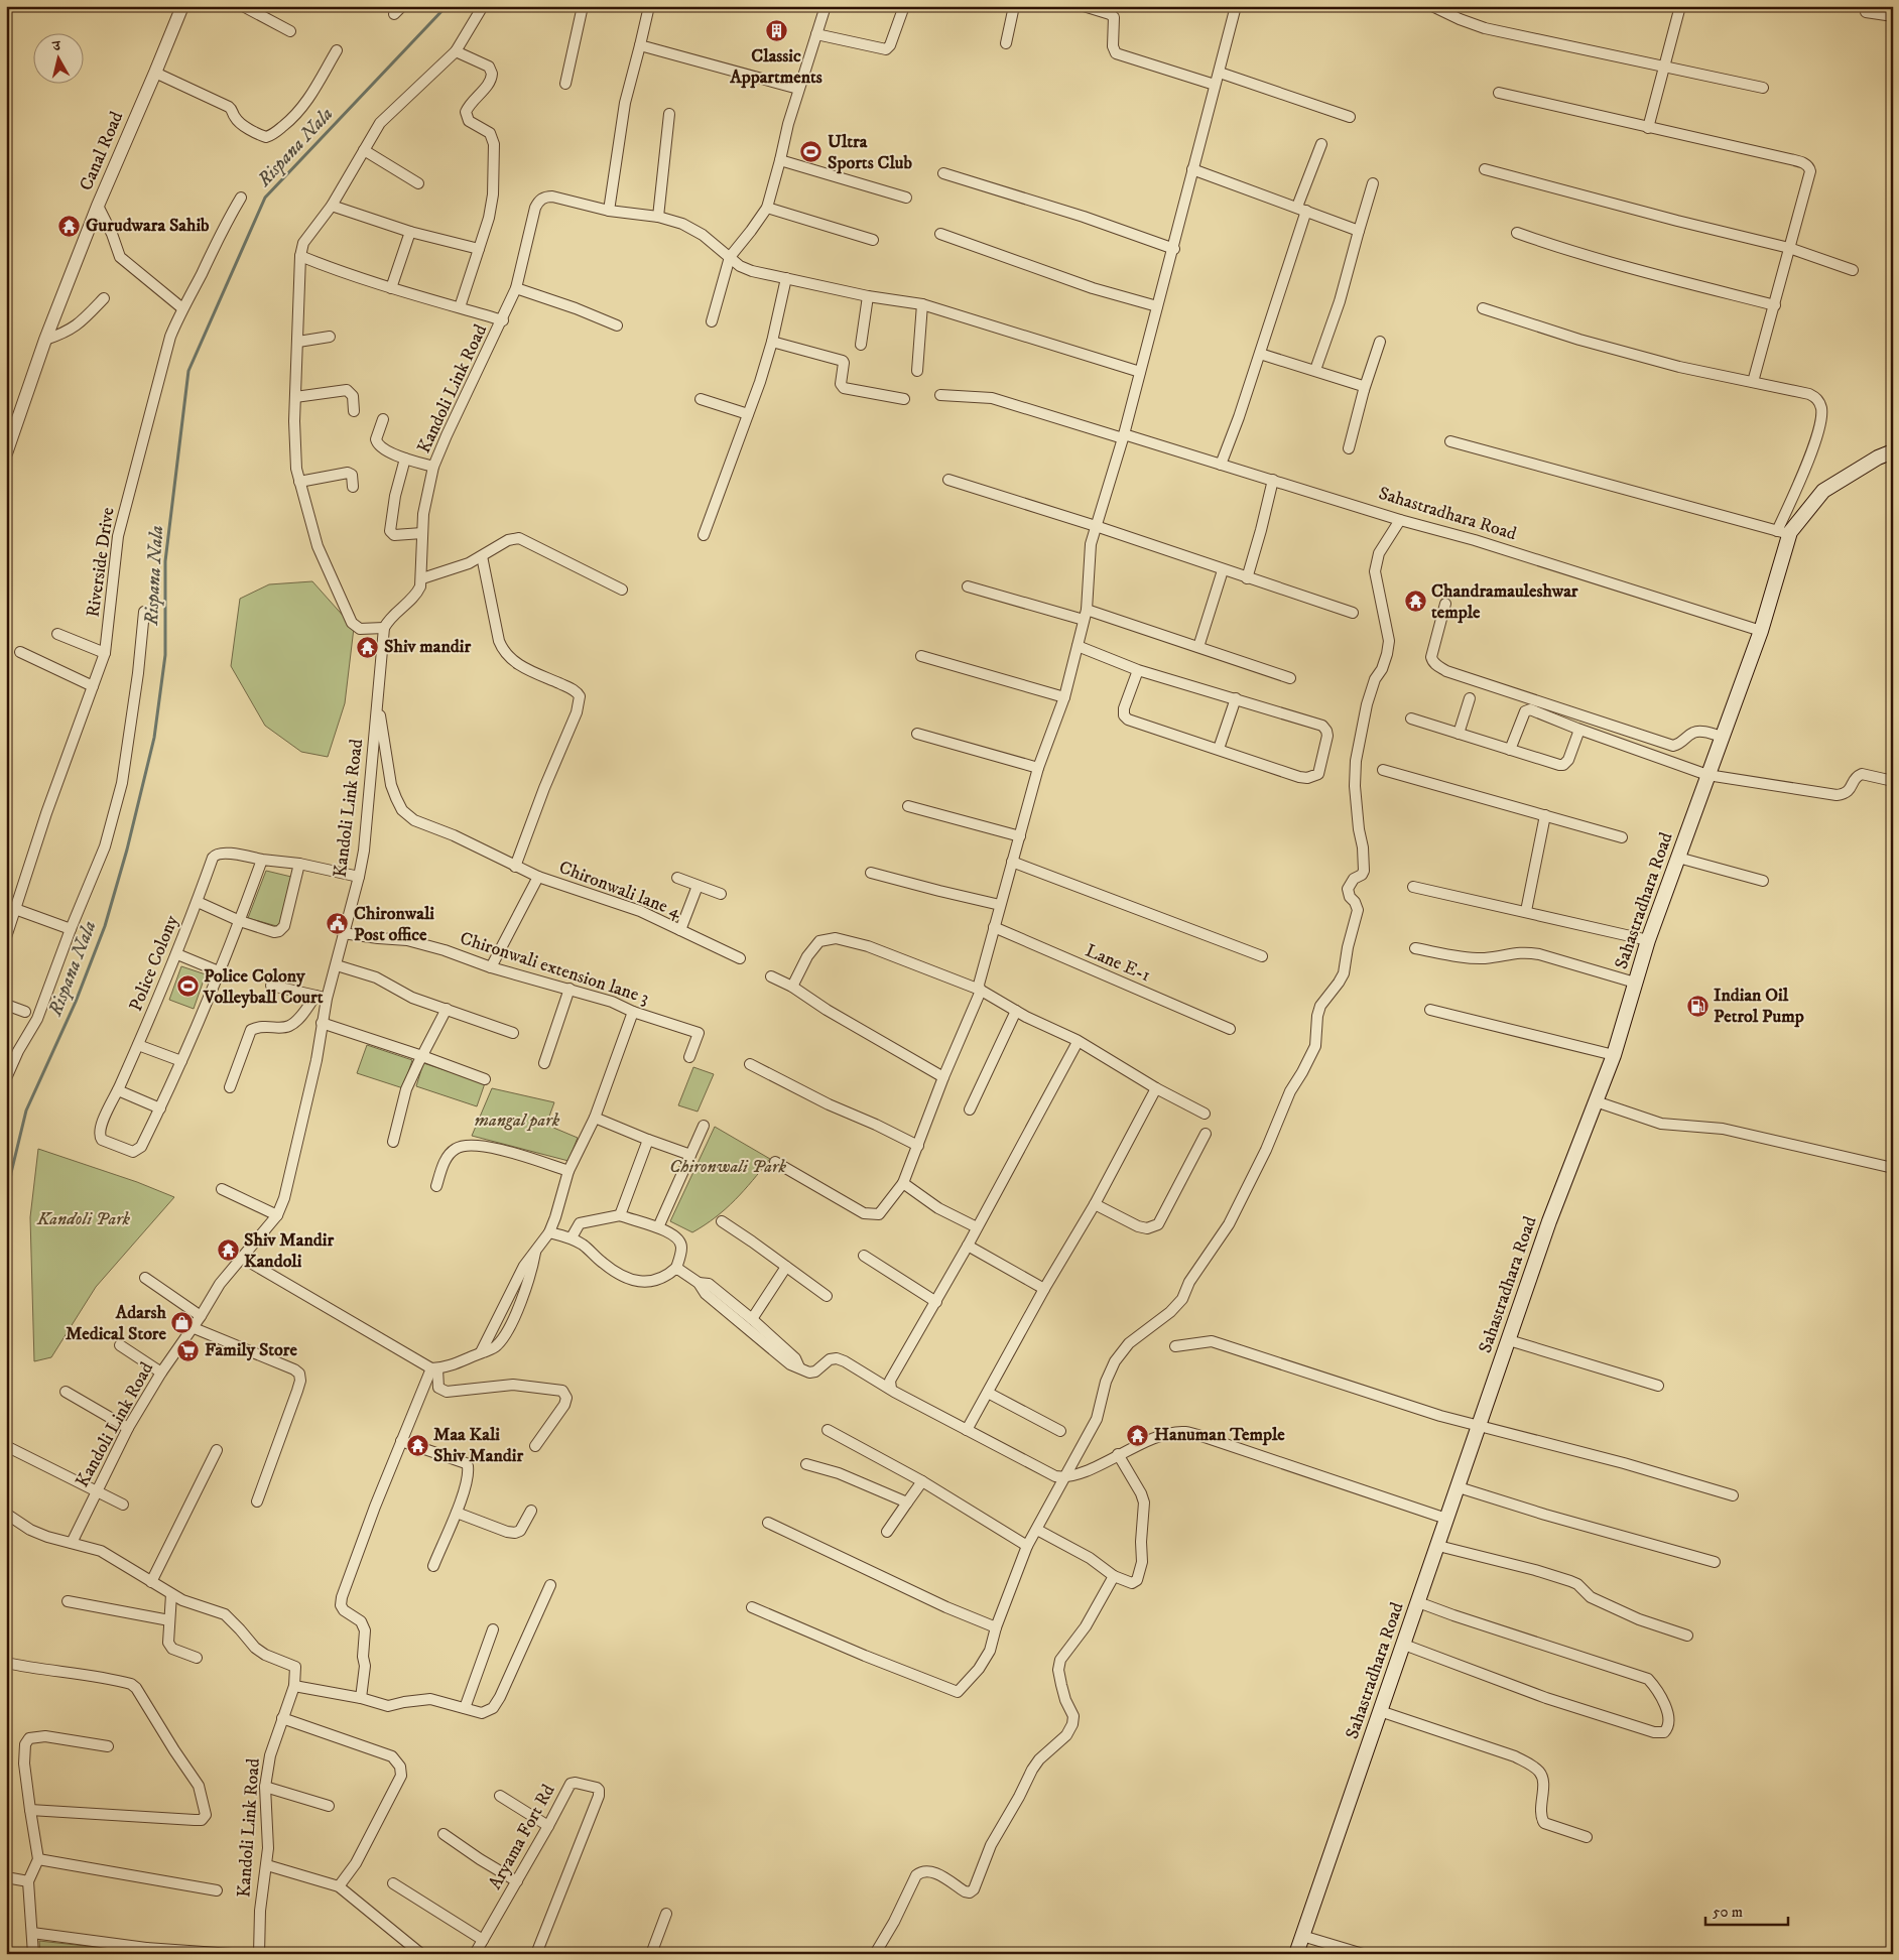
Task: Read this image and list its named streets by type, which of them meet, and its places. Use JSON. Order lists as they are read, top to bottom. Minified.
{"streets":{"main road":["Sahastradhara Road"],"street":["Canal Road","Kandoli Link Road","Riverside Drive","Chironwali lane 4","Police Colony","Lane E-1","Chironwali extension lane 3","Aryama Fort Rd"]},"crossings":[["Kandoli Link Road","Chironwali lane 4"],["Kandoli Link Road","Chironwali extension lane 3"]],"water":["Rispana Nala"],"parks":["mangal park","Chironwali Park","Kandoli Park"],"places":{"building":["Classic Appartments"],"sports":["Ultra Sports Club","Police Colony Volleyball Court"],"temple":["Gurudwara Sahib","Chandramauleshwar temple","Shiv mandir","Shiv Mandir Kandoli","Hanuman Temple","Maa Kali Shiv Mandir"],"public building":["Chironwali Post office"],"fuel station":["Indian Oil Petrol Pump"],"shop":["Adarsh Medical Store"],"supermarket":["Family Store"]},"scale_bar":"50 m","north":"top"}
